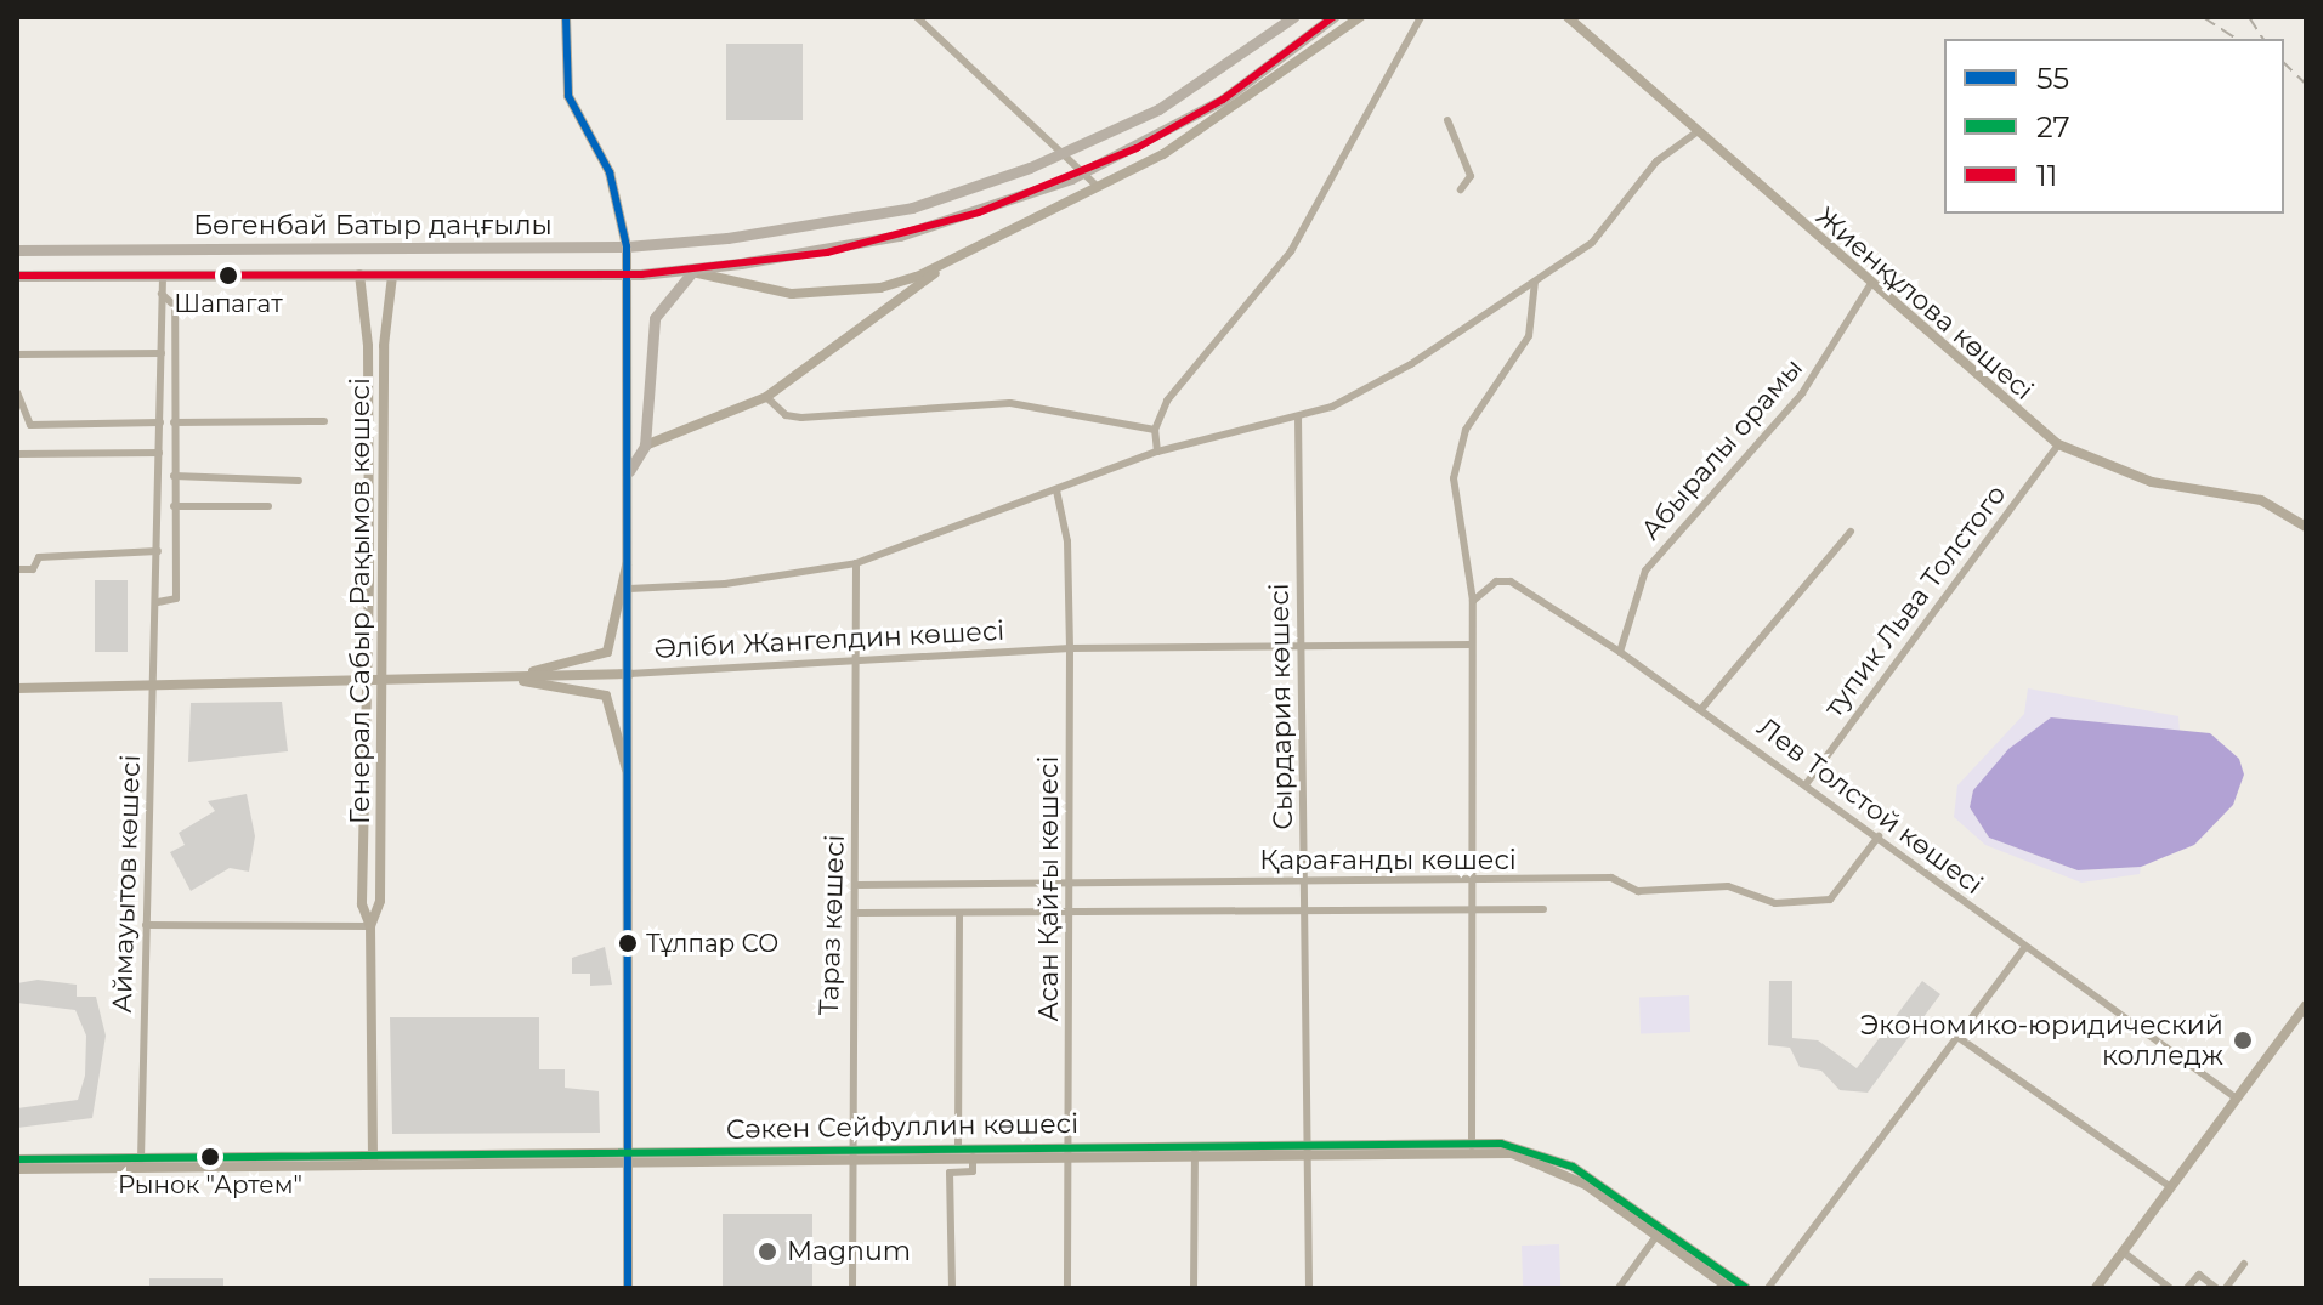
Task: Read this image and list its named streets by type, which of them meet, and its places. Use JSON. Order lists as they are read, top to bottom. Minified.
{"streets":{"main road":["Бөгенбай Батыр даңғылы"],"street":["Жиенқұлова көшесі","Абыралы орамы","Генерал Сабыр Рақымов көшесі","тупик Льва Толстого","Әліби Жангелдин көшесі","Сырдария көшесі","Лев Толстой көшесі","Қарағанды көшесі","Аймауытов көшесі","Асан Қайғы көшесі","Тараз көшесі","Сәкен Сейфуллин көшесі"]},"crossings":[["Бөгенбай Батыр даңғылы","Генерал Сабыр Рақымов көшесі"],["Бөгенбай Батыр даңғылы","Аймауытов көшесі"],["Жиенқұлова көшесі","Абыралы орамы"],["Жиенқұлова көшесі","тупик Льва Толстого"],["Абыралы орамы","Лев Толстой көшесі"],["Генерал Сабыр Рақымов көшесі","Әліби Жангелдин көшесі"],["Генерал Сабыр Рақымов көшесі","Сәкен Сейфуллин көшесі"],["тупик Льва Толстого","Лев Толстой көшесі"],["Әліби Жангелдин көшесі","Сырдария көшесі"],["Әліби Жангелдин көшесі","Аймауытов көшесі"],["Әліби Жангелдин көшесі","Асан Қайғы көшесі"],["Әліби Жангелдин көшесі","Тараз көшесі"],["Сырдария көшесі","Қарағанды көшесі"],["Сырдария көшесі","Сәкен Сейфуллин көшесі"],["Лев Толстой көшесі","Қарағанды көшесі"],["Қарағанды көшесі","Асан Қайғы көшесі"],["Қарағанды көшесі","Тараз көшесі"],["Аймауытов көшесі","Сәкен Сейфуллин көшесі"],["Асан Қайғы көшесі","Сәкен Сейфуллин көшесі"],["Тараз көшесі","Сәкен Сейфуллин көшесі"]],"places":["Шапагат","Тұлпар СО","Экономико-юридический колледж","Рынок \"Артем\"","Magnum"],"lines":["transit line 55","transit line 11","transit line 27"],"legend":["55","27","11"]}
